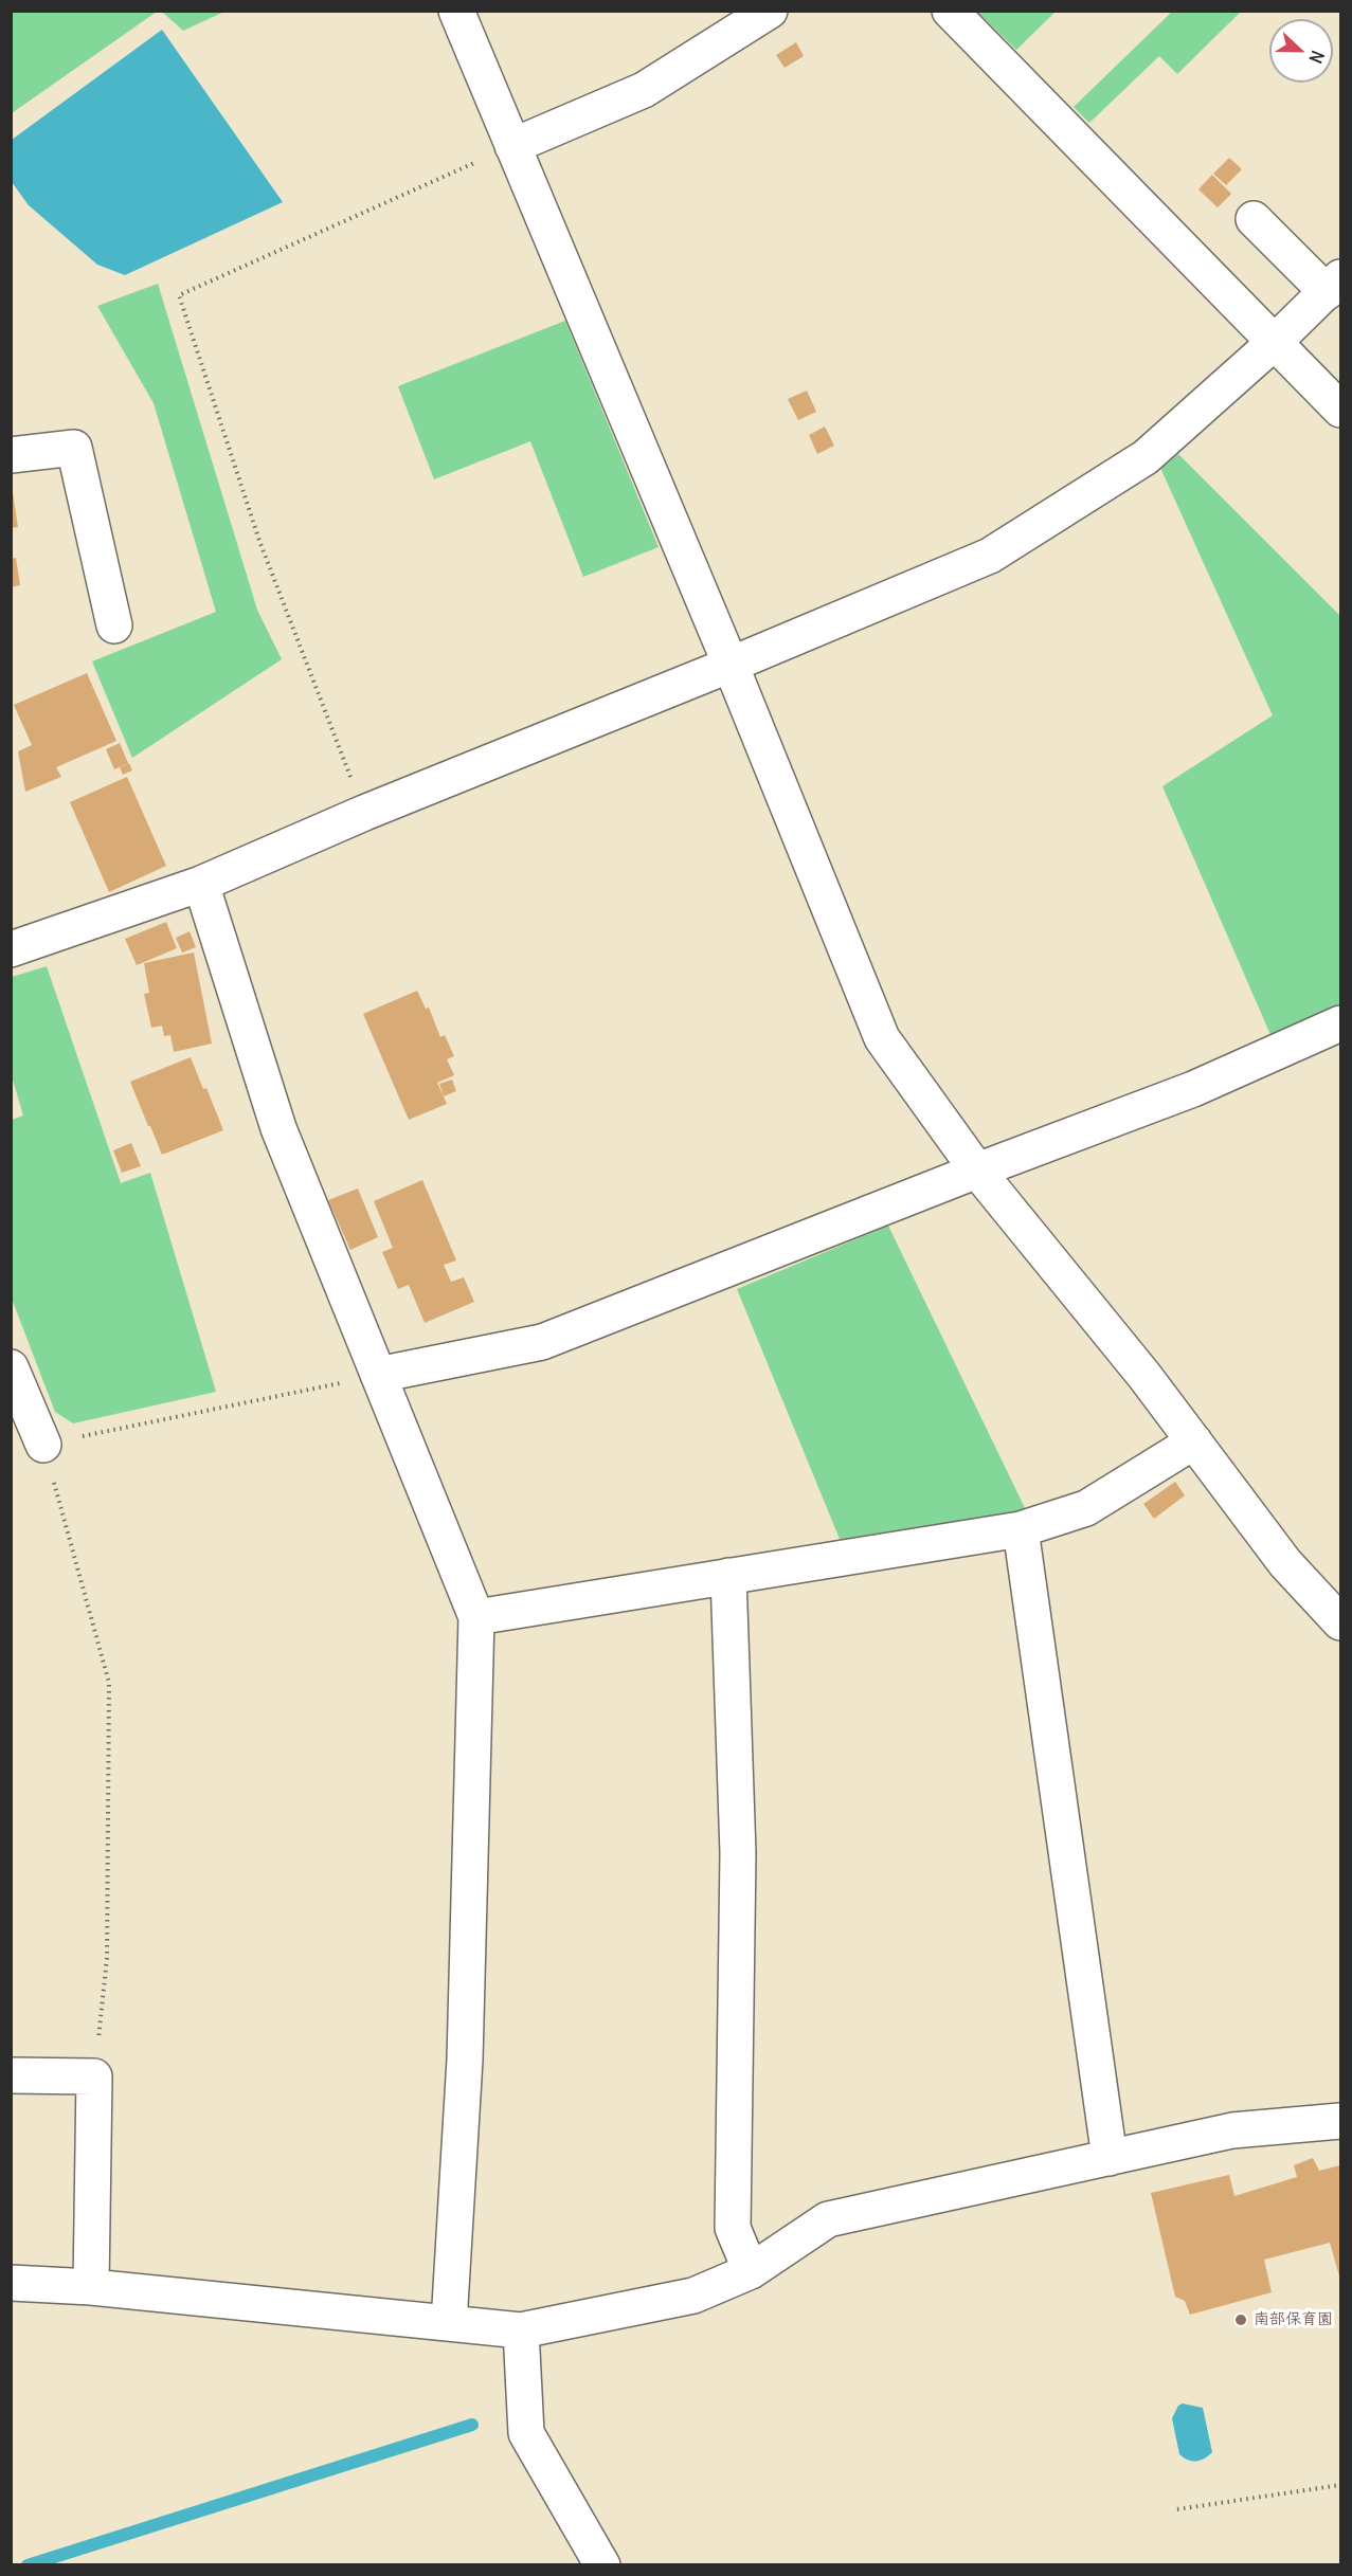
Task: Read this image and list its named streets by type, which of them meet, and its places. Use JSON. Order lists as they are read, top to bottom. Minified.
{"places":["南部保育園"],"north":"right"}
